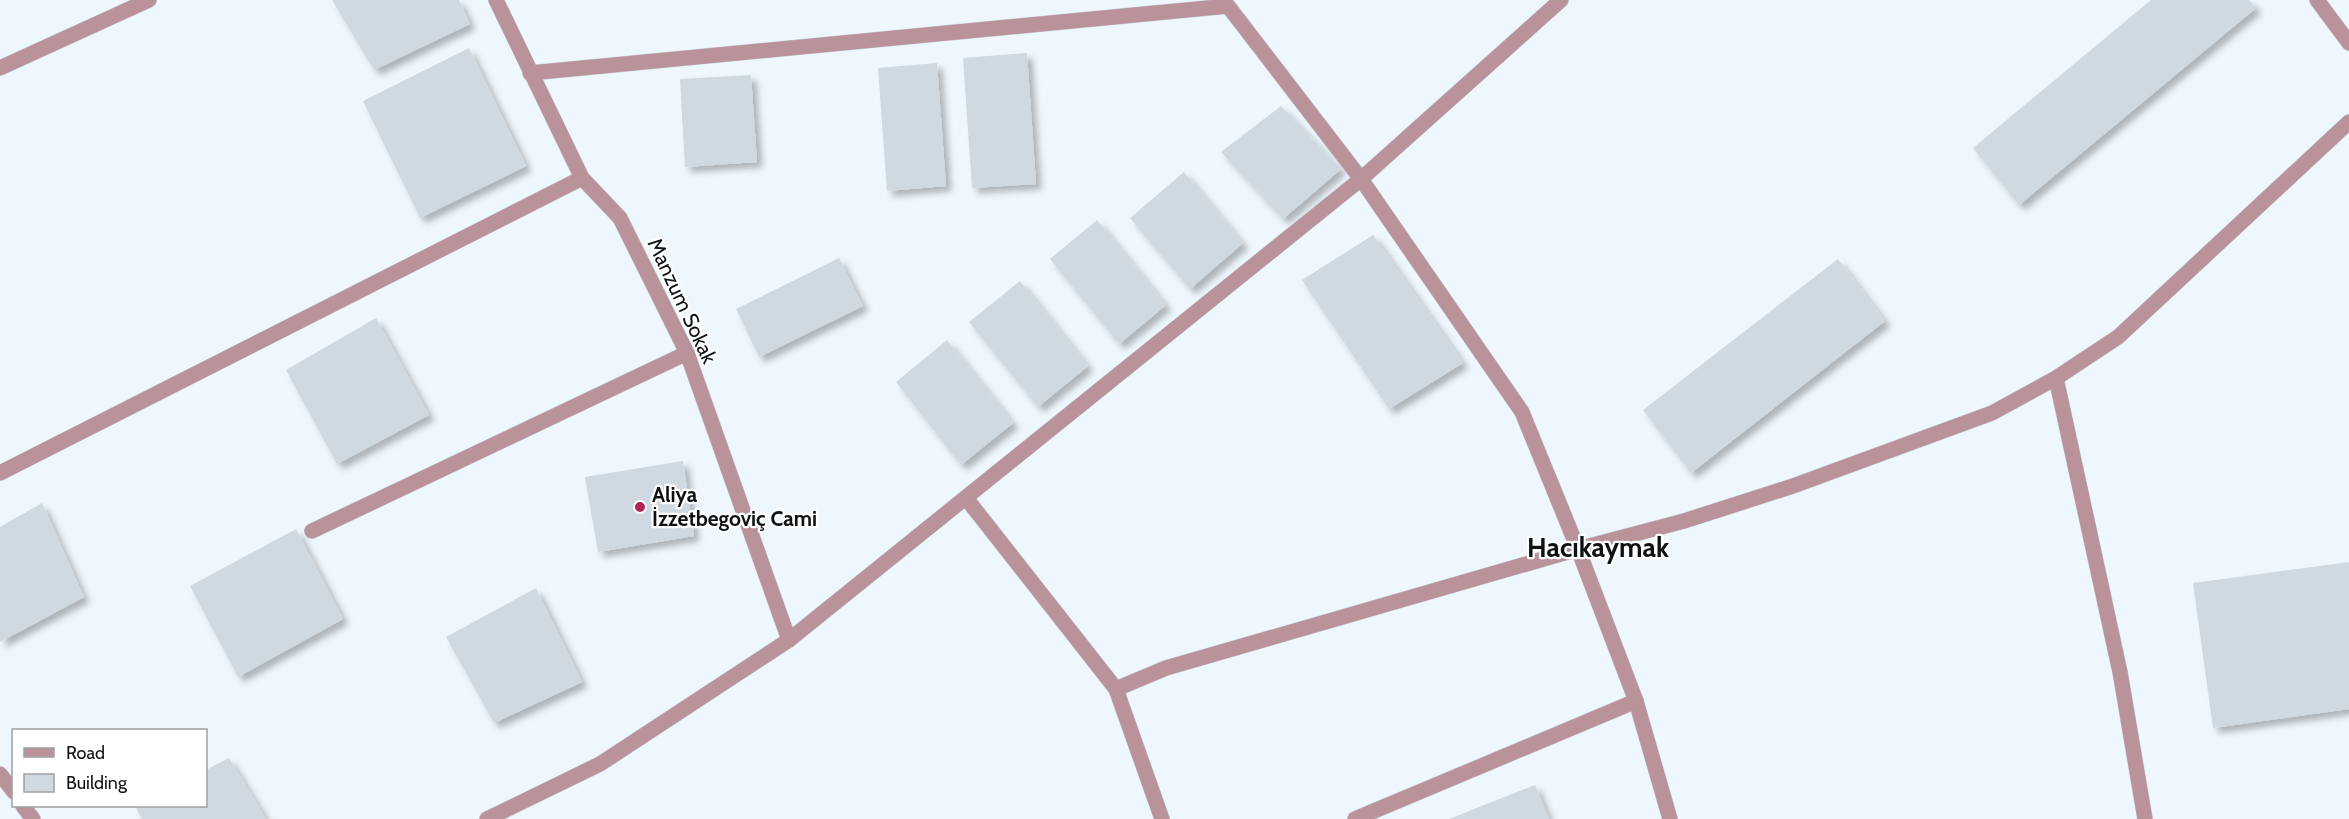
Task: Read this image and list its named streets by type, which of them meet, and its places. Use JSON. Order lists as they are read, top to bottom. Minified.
{"streets":{"street":["Manzum Sokak"]},"districts":["Hacıkaymak"],"places":["Aliya İzzetbegoviç Cami"],"legend":["Road","Building"]}
